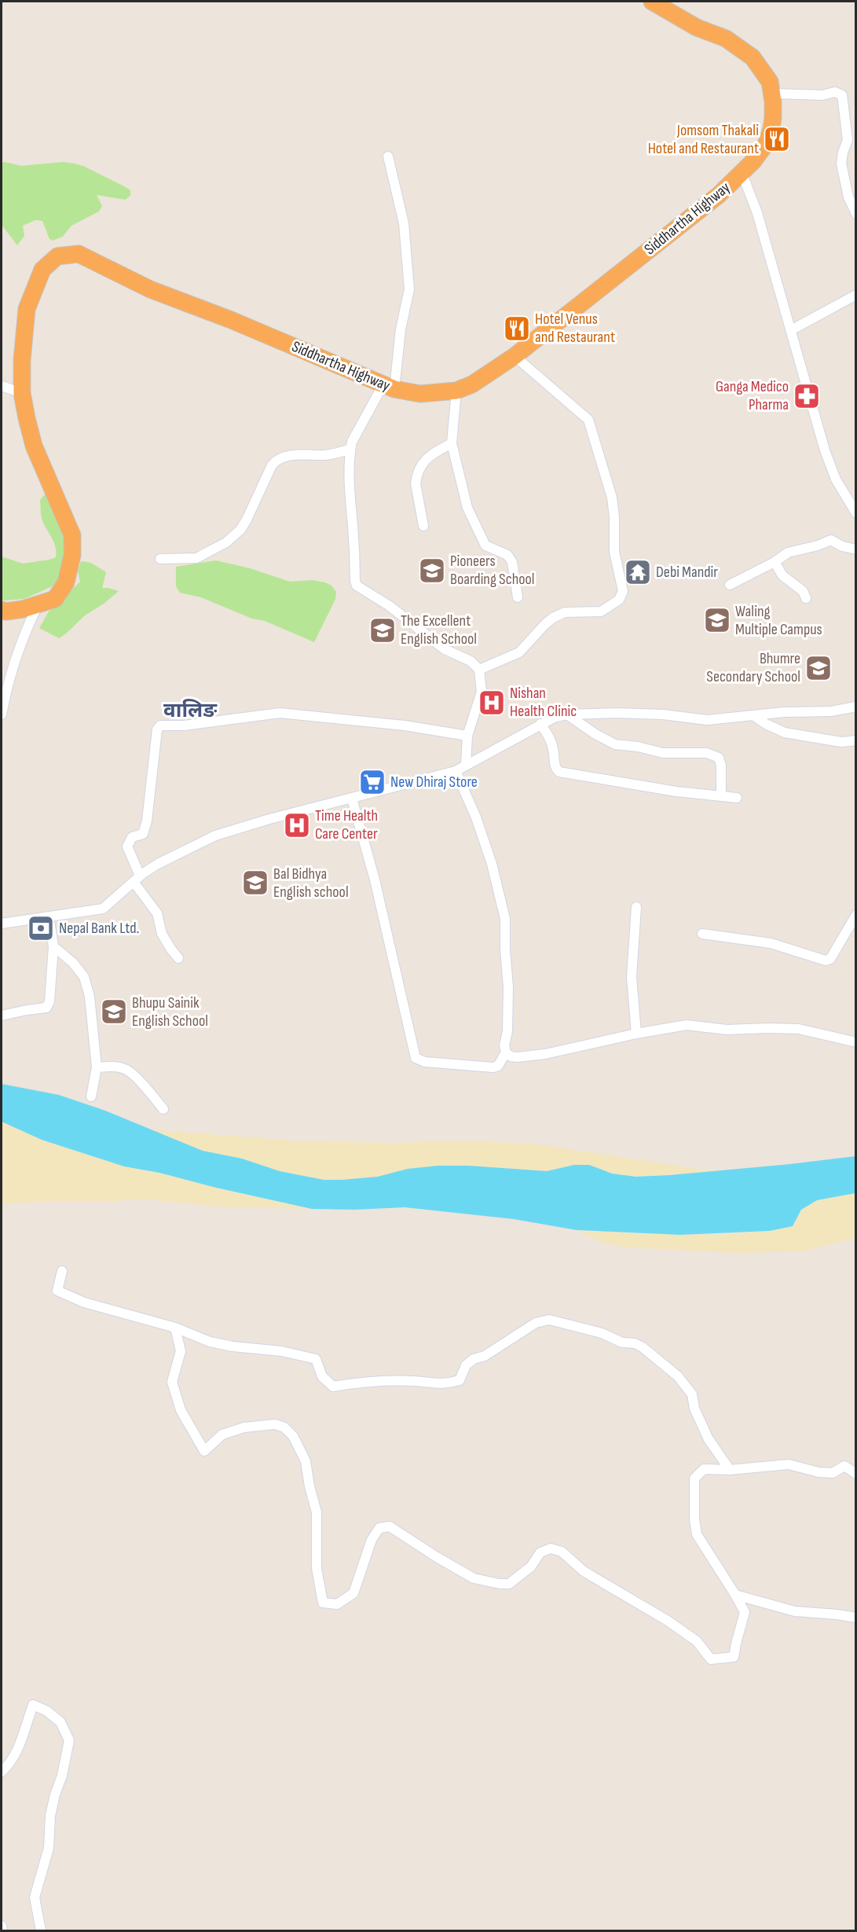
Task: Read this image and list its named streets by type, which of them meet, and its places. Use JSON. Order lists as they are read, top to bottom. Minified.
{"streets":{"highway":["Siddhartha Highway"]},"districts":["वालिङ"],"places":{"restaurant":["Jomsom Thakali Hotel and Restaurant","Hotel Venus and Restaurant"],"pharmacy":["Ganga Medico Pharma"],"school or university":["Pioneers Boarding School","Waling Multiple Campus","The Excellent English School","Bhumre Secondary School","Bal Bidhya English school","Bhupu Sainik English School"],"temple":["Debi Mandir"],"hospital":["Nishan Health Clinic","Time Health Care Center"],"supermarket":["New Dhiraj Store"],"bank":["Nepal Bank Ltd."]}}
